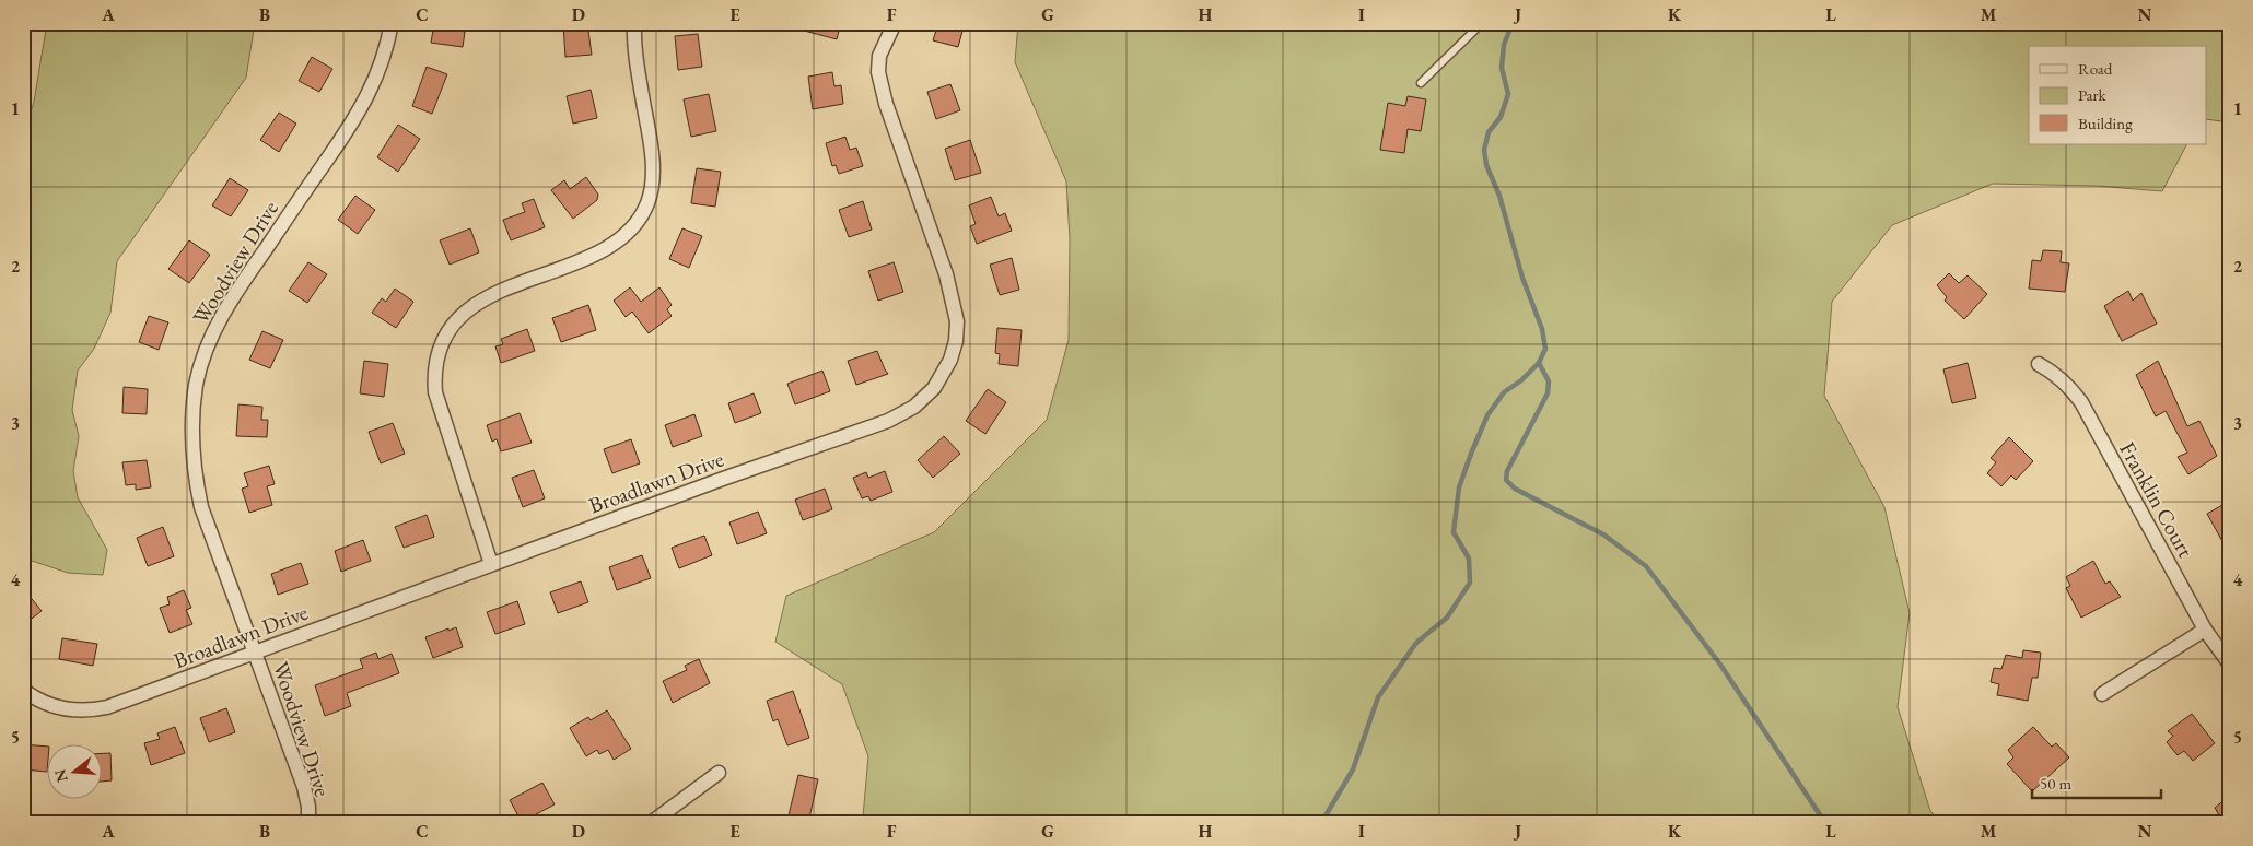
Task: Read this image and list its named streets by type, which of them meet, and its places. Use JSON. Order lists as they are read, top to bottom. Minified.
{"streets":{"street":["Woodview Drive","Broadlawn Drive","Franklin Court"]},"crossings":[["Woodview Drive","Broadlawn Drive"]],"legend":["Road","Park","Building"],"scale_bar":"50 m","north":"left","grid":{"columns":["A","B","C","D","E","F","G","H","I","J","K","L","M","N"],"rows":["1","2","3","4","5"]}}
